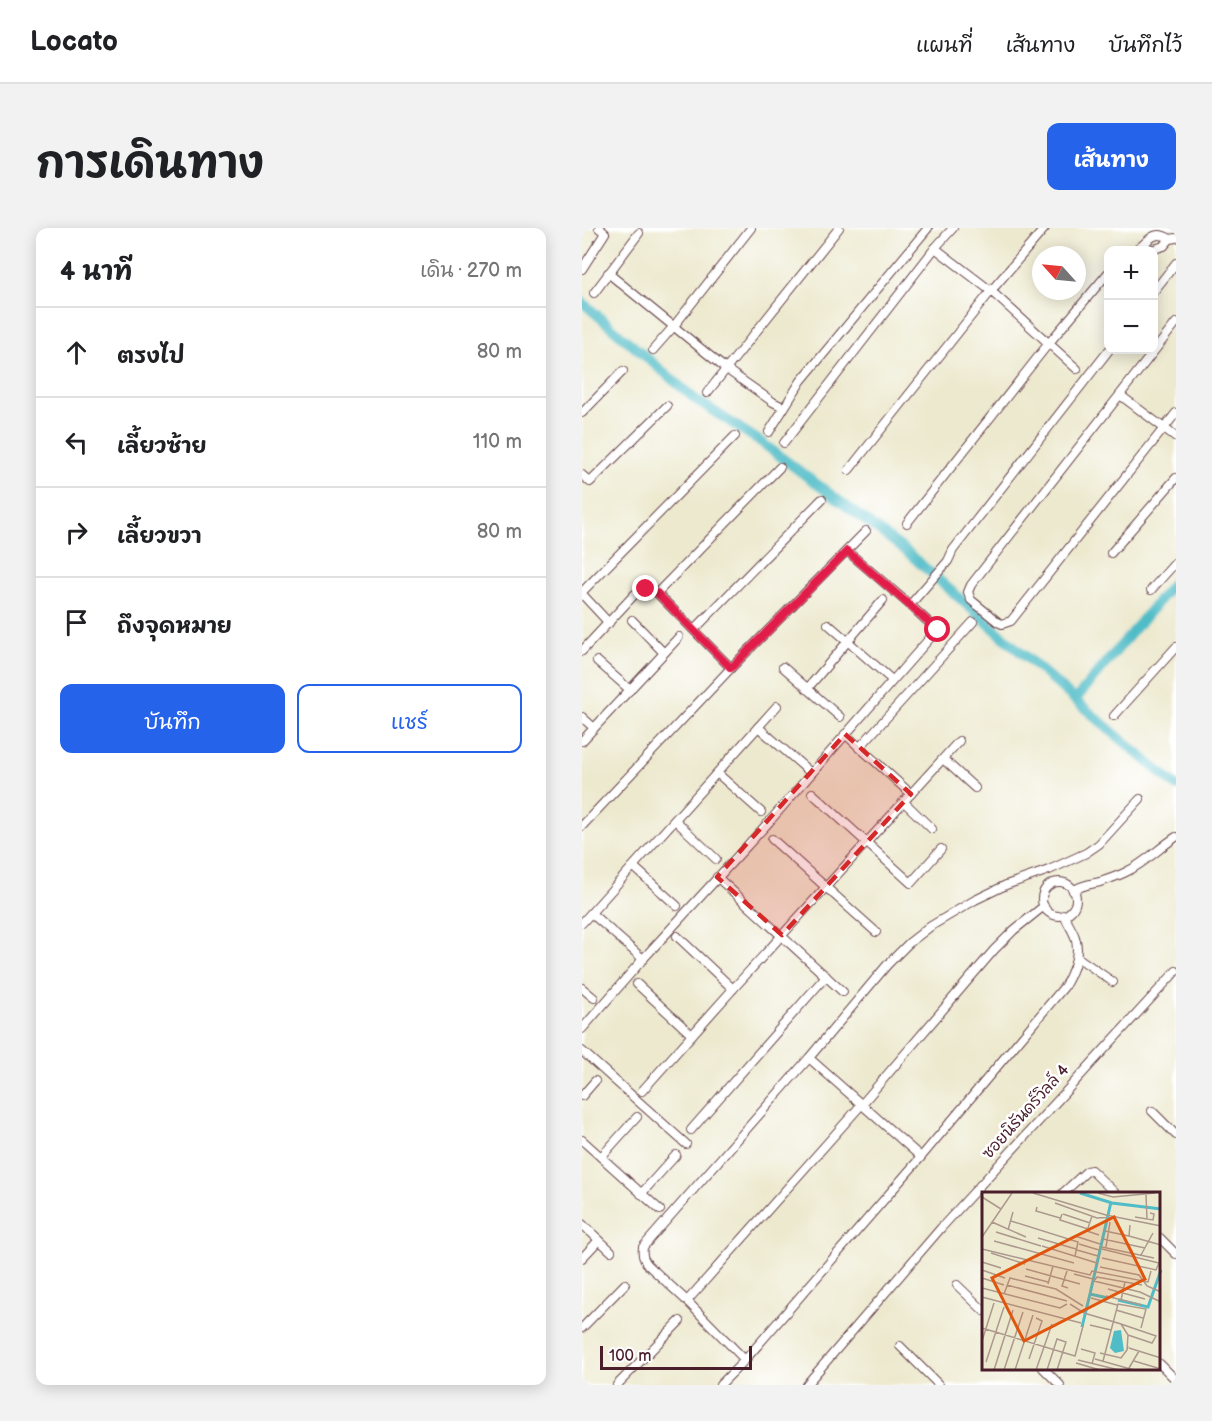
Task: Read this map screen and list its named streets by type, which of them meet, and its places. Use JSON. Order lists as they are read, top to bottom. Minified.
{"streets":{"street":["ซอยนิรันดร์วิลล์ 4"]},"scale_bar":"100 m","north":"top left","page":{"header":"Locato","nav":["แผนที่","เส้นทาง","บันทึกไว้"],"title":"การเดินทาง","buttons":["เส้นทาง",["บันทึก","แชร์"]],"heading":["4 นาที","เดิน · 270 m"],"map_buttons":["+","−"],"list":[["ตรงไป","80 m"],["เลี้ยวซ้าย","110 m"],["เลี้ยวขวา","80 m"],"ถึงจุดหมาย"],"scale":"100 m"}}
